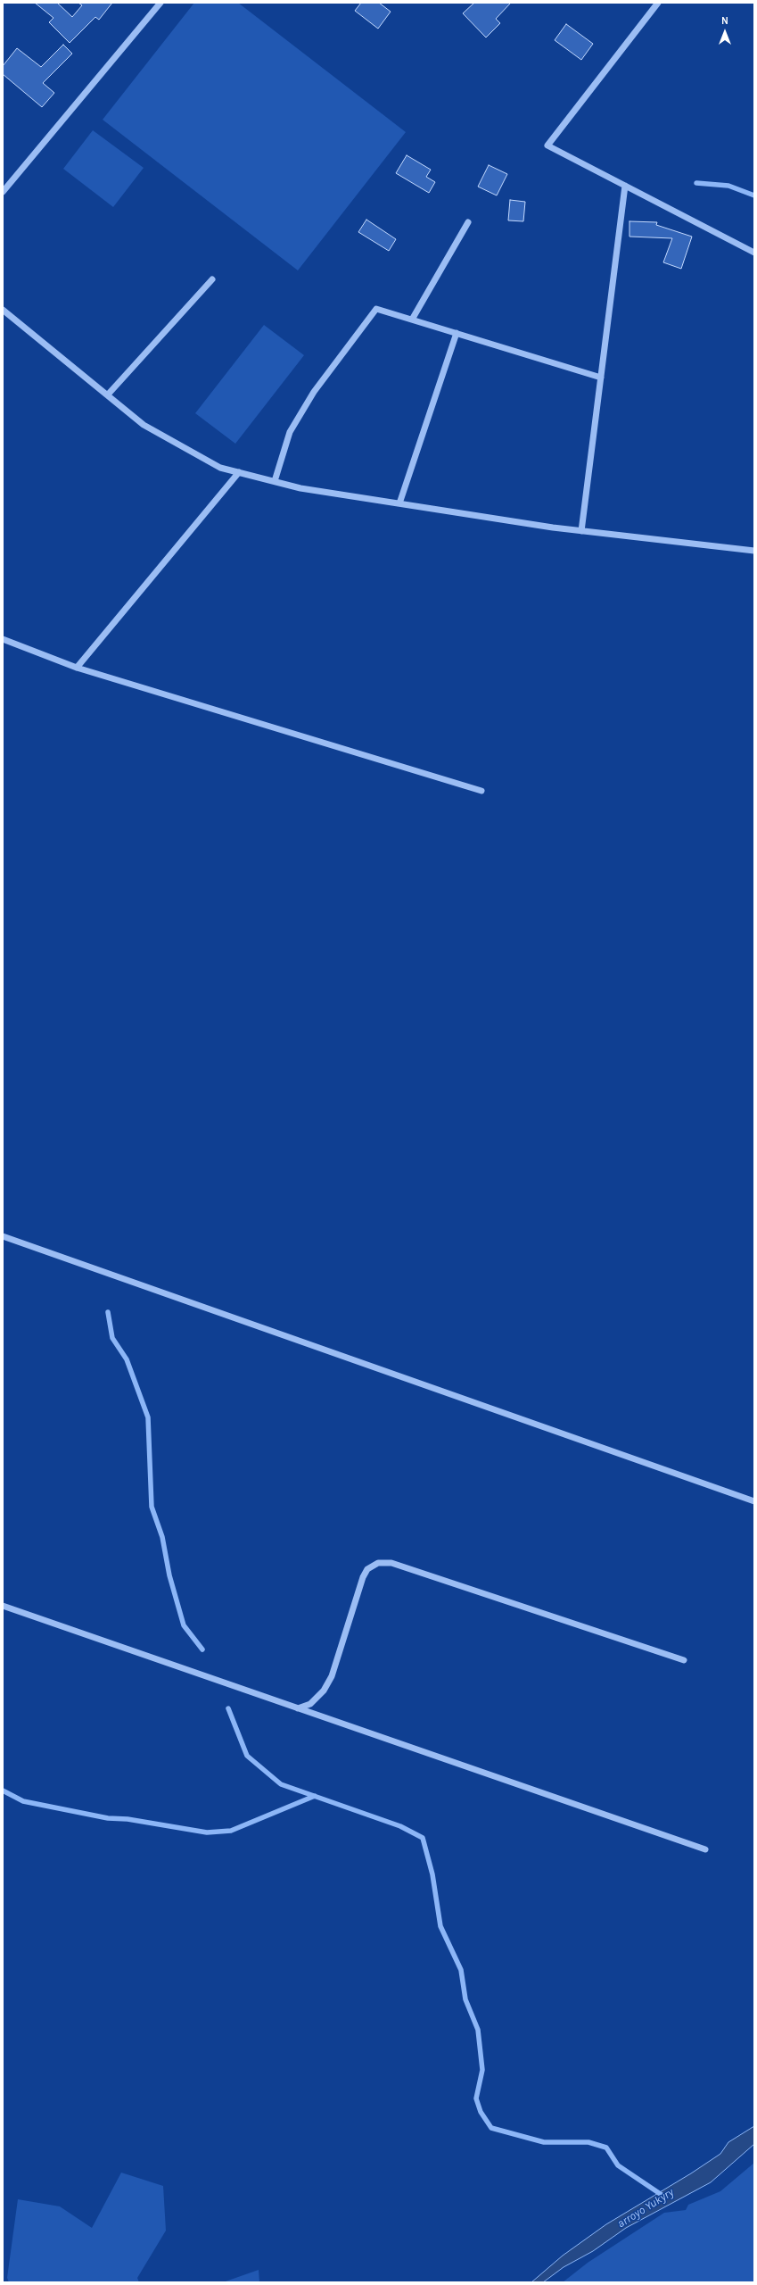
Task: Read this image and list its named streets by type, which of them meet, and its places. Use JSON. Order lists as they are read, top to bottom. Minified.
{"water":["arroyo Yukyry"],"north":"top"}
